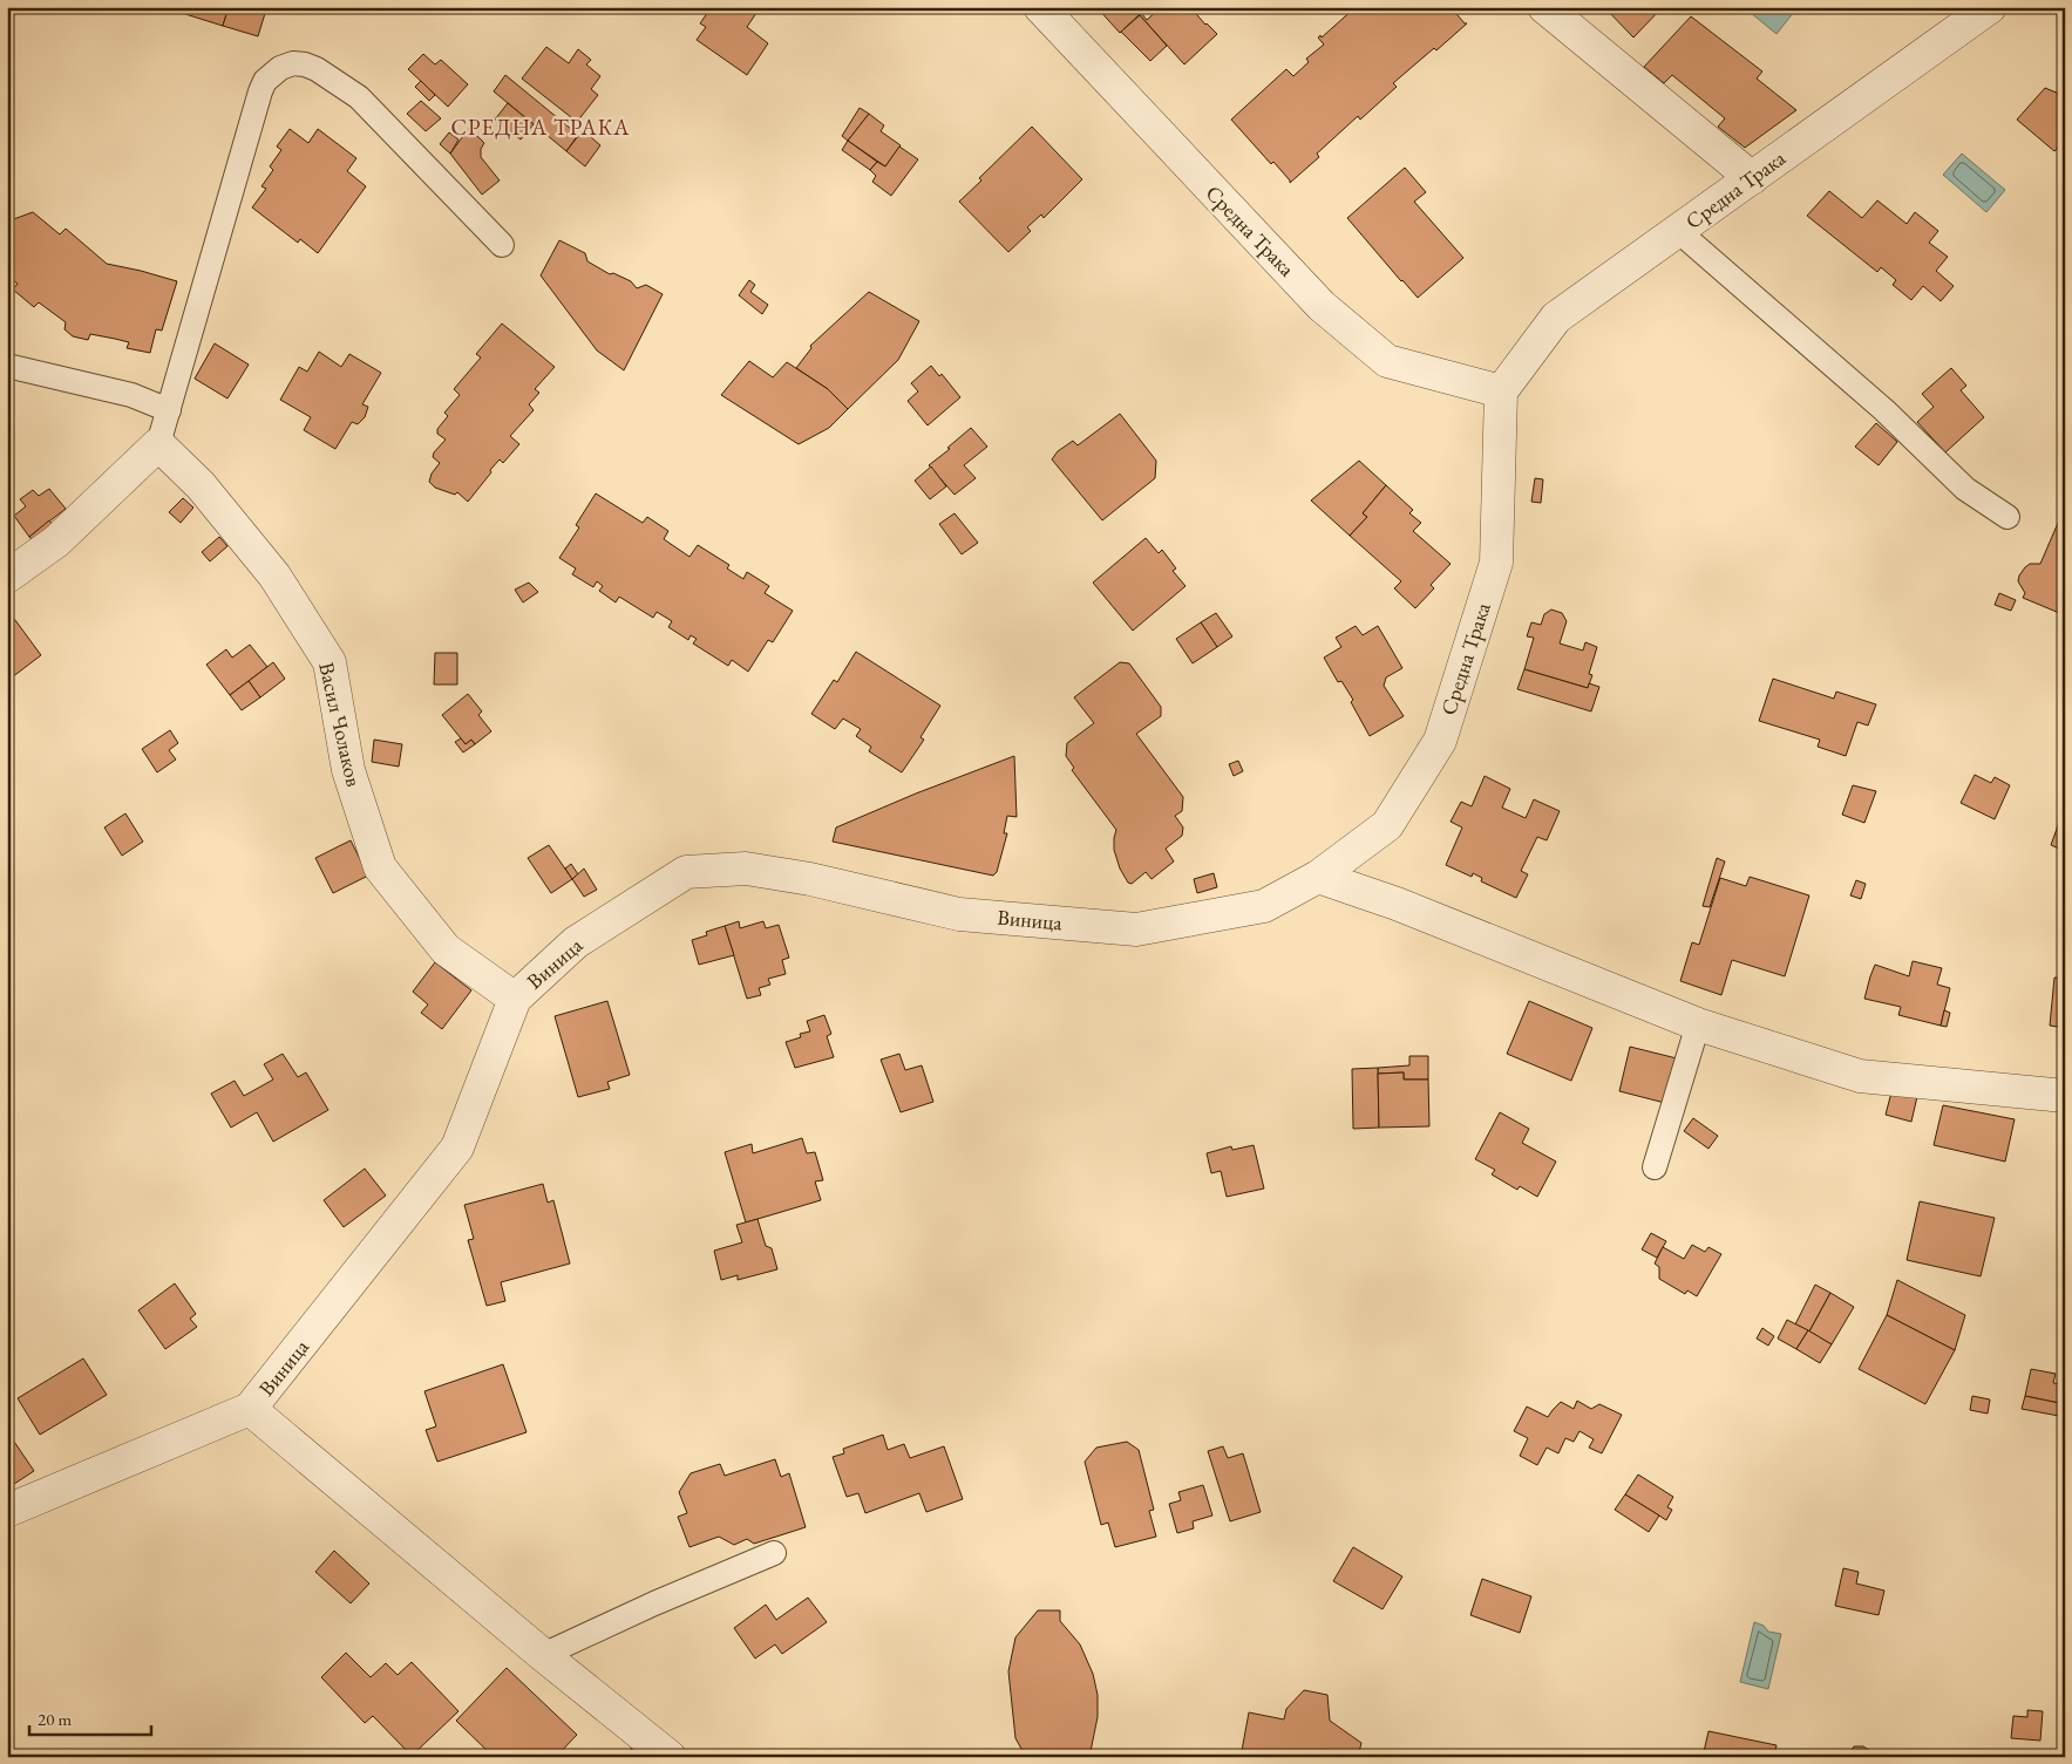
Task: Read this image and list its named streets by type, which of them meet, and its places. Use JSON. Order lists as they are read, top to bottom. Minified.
{"streets":{"street":["Средна Трака","Васил Чолаков","Виница"]},"crossings":[["Средна Трака","Виница"],["Васил Чолаков","Виница"]],"districts":["СРЕДНА ТРАКА"],"scale_bar":"20 m"}
